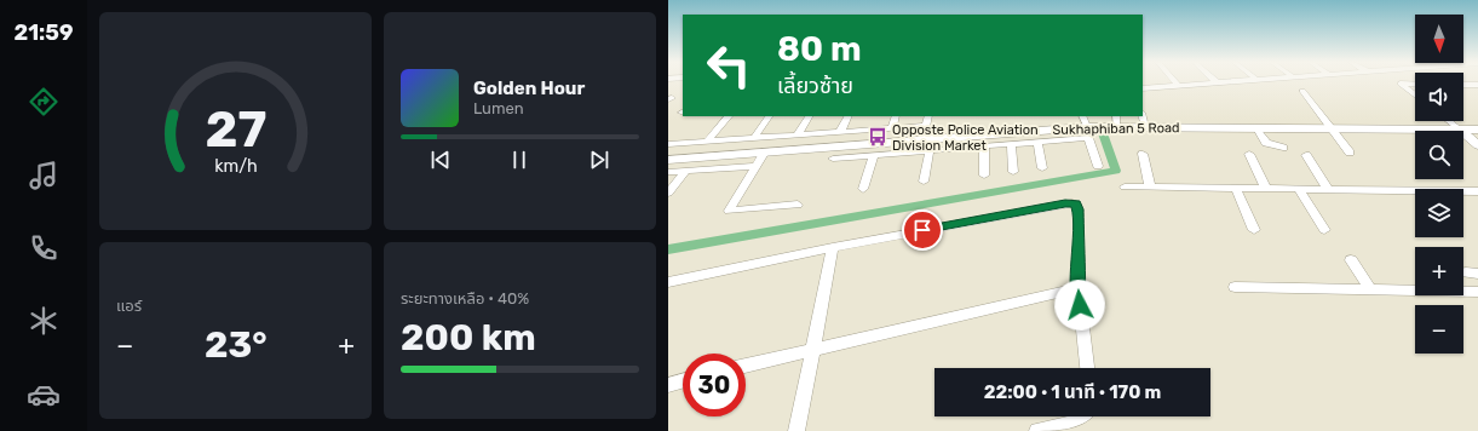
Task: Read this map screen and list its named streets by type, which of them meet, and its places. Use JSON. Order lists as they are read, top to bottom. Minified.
{"streets":{"street":["Sukhaphiban 5 Road"]},"places":{"bus stop":["Opposte Police Aviation Division Market"]},"north":"bottom","page":{"tabs":"21:59","map_buttons":["+","−"],"turn":["80 m","เลี้ยวซ้าย"],"song":["Golden Hour","Lumen"],"tile":["แอร์",["ระยะทางเหลือ · 40%","200 km"]],"heat":["−","23°","+"],"limit":"30","trip":"22:00 · 1 นาที · 170 m","gauge":["27","km/h"]}}
